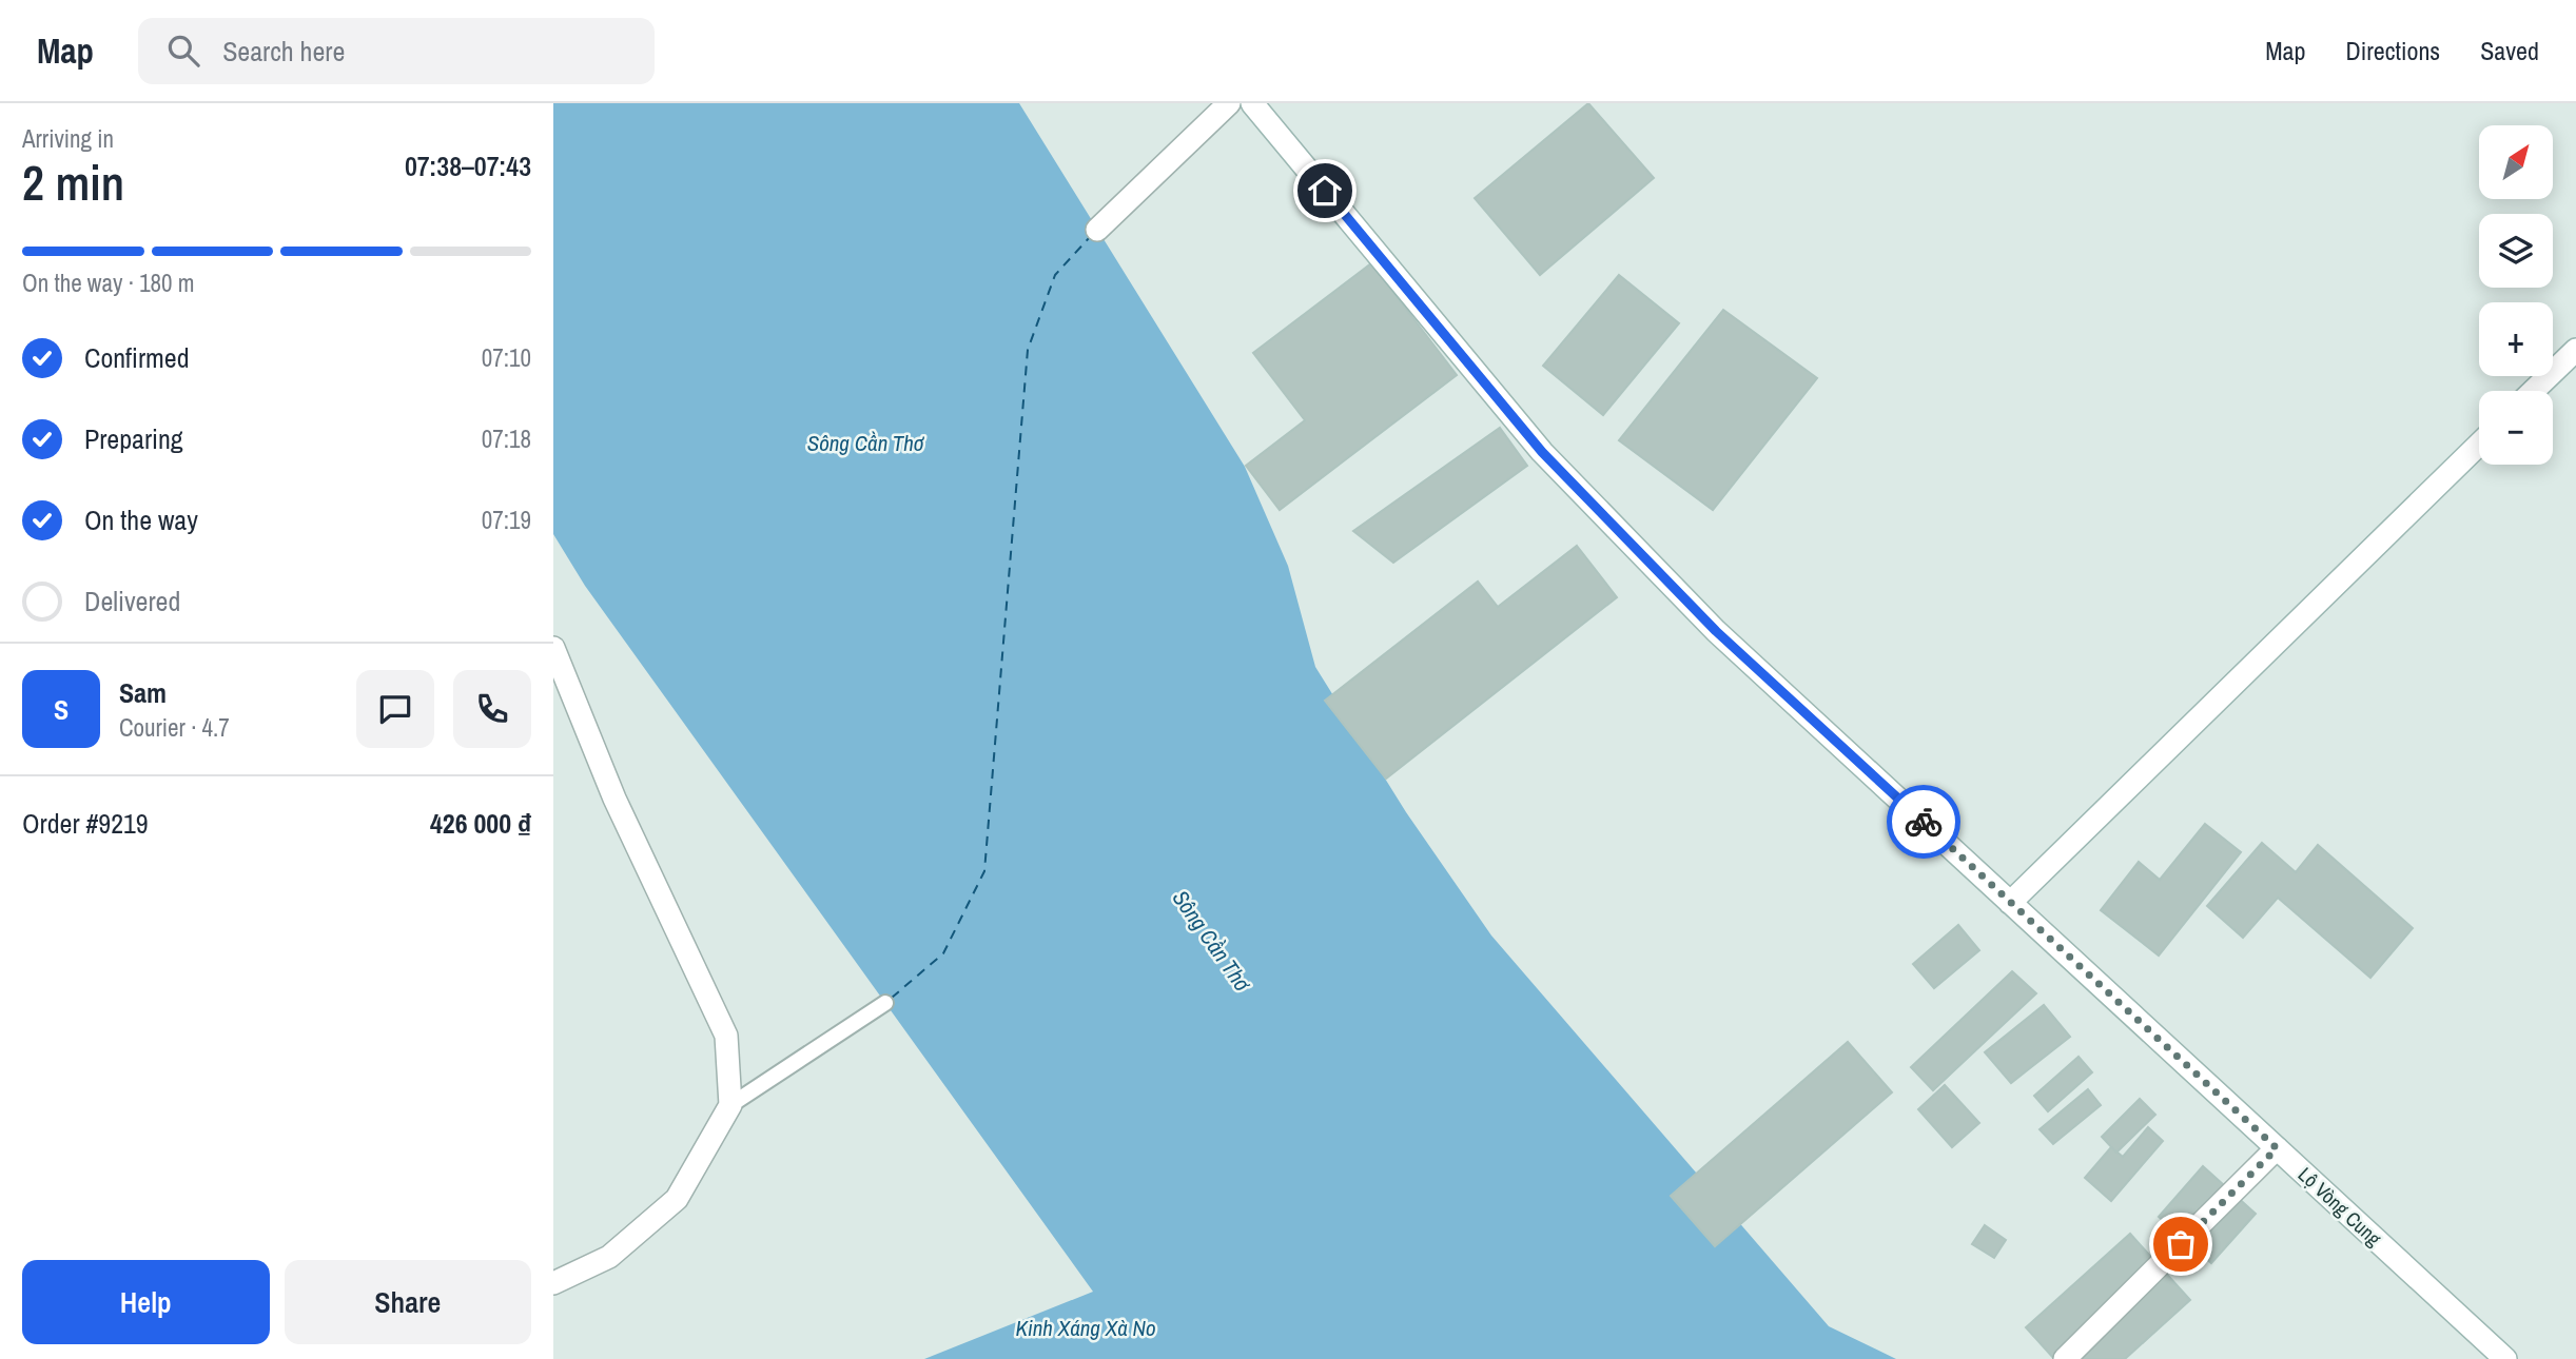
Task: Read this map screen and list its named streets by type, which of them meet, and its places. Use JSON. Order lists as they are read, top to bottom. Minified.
{"streets":{"main road":["Lộ Vòng Cung"]},"water":["Sông Cần Thơ","Kinh Xáng Xà No"],"north":"top right","page":{"header":"Map","search":"Search here","nav":["Map","Directions","Saved"],"heading":["2 min","Arriving in","07:38–07:43"],"panel":["Sam","Courier · 4.7","Order #9219","426 000 ₫"],"map_buttons":["+","−"],"bar":"On the way · 180 m","list":[["Confirmed","07:10"],["Preparing","07:18"],["On the way","07:19"],"Delivered"],"round":"S","buttons":["Help","Share"]}}
